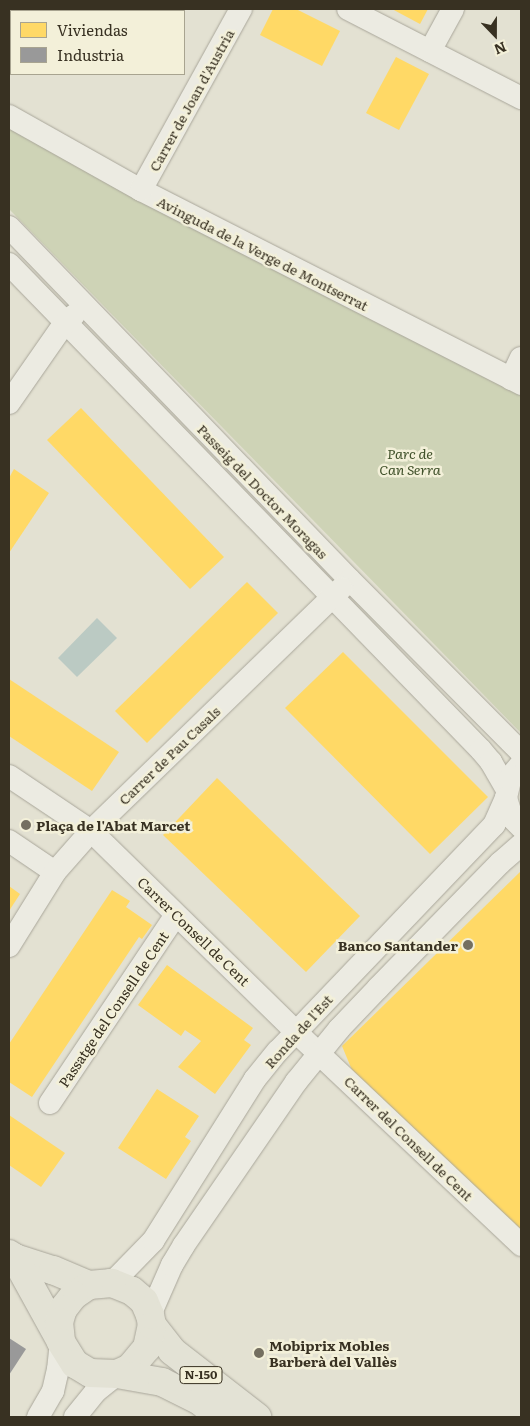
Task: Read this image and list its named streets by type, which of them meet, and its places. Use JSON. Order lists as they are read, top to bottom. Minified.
{"streets":{"main road":["N-150"],"street":["Carrer de Joan d'Austria","Avinguda de la Verge de Montserrat","Passeig del Doctor Moragas","Carrer de Pau Casals","Carrer Consell de Cent","Passatge del Consell de Cent","Ronda de l'Est","Carrer del Consell de Cent"]},"crossings":[["Carrer de Joan d'Austria","Avinguda de la Verge de Montserrat"],["Passeig del Doctor Moragas","Carrer de Pau Casals"],["Passeig del Doctor Moragas","Ronda de l'Est"],["Carrer de Pau Casals","Carrer Consell de Cent"],["Carrer Consell de Cent","Passatge del Consell de Cent"],["Carrer Consell de Cent","Ronda de l'Est"],["Carrer Consell de Cent","Carrer del Consell de Cent"],["Ronda de l'Est","Carrer del Consell de Cent"],["Ronda de l'Est","N-150"]],"parks":["Parc de Can Serra"],"places":["Plaça de l'Abat Marcet","Banco Santander","Mobiprix Mobles Barberà del Vallès"],"legend":["Viviendas","Industria"],"north":"bottom"}
